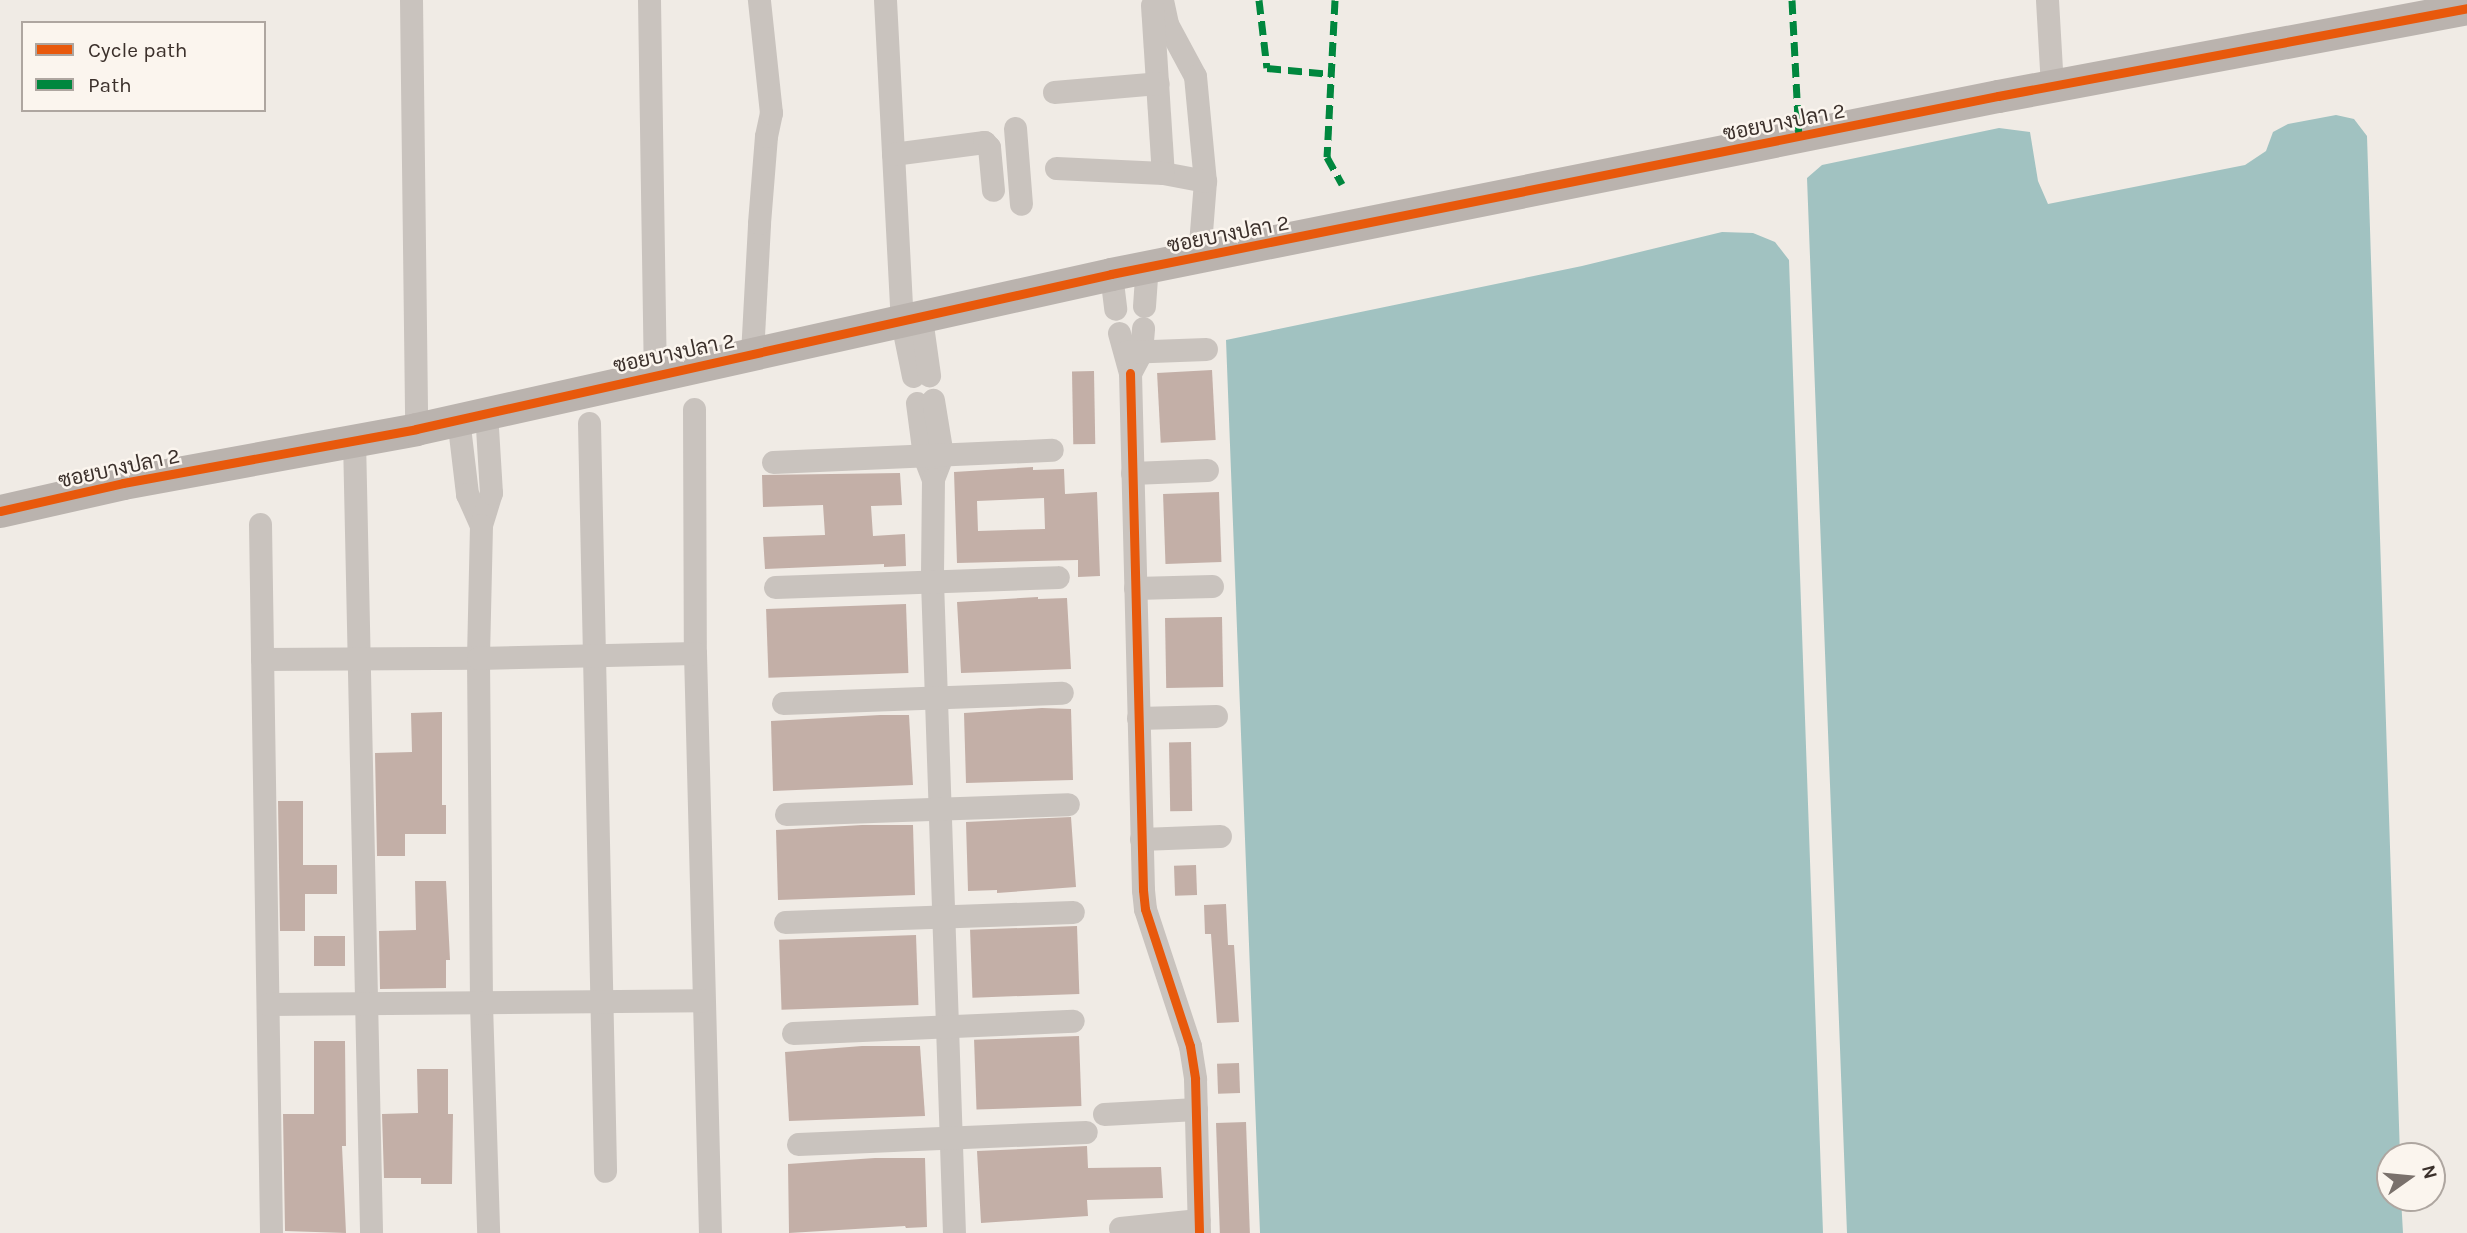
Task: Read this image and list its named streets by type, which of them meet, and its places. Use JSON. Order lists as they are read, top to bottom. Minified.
{"streets":{"street":["ซอยบางปลา 2"]},"legend":["Cycle path","Path"],"north":"right"}
